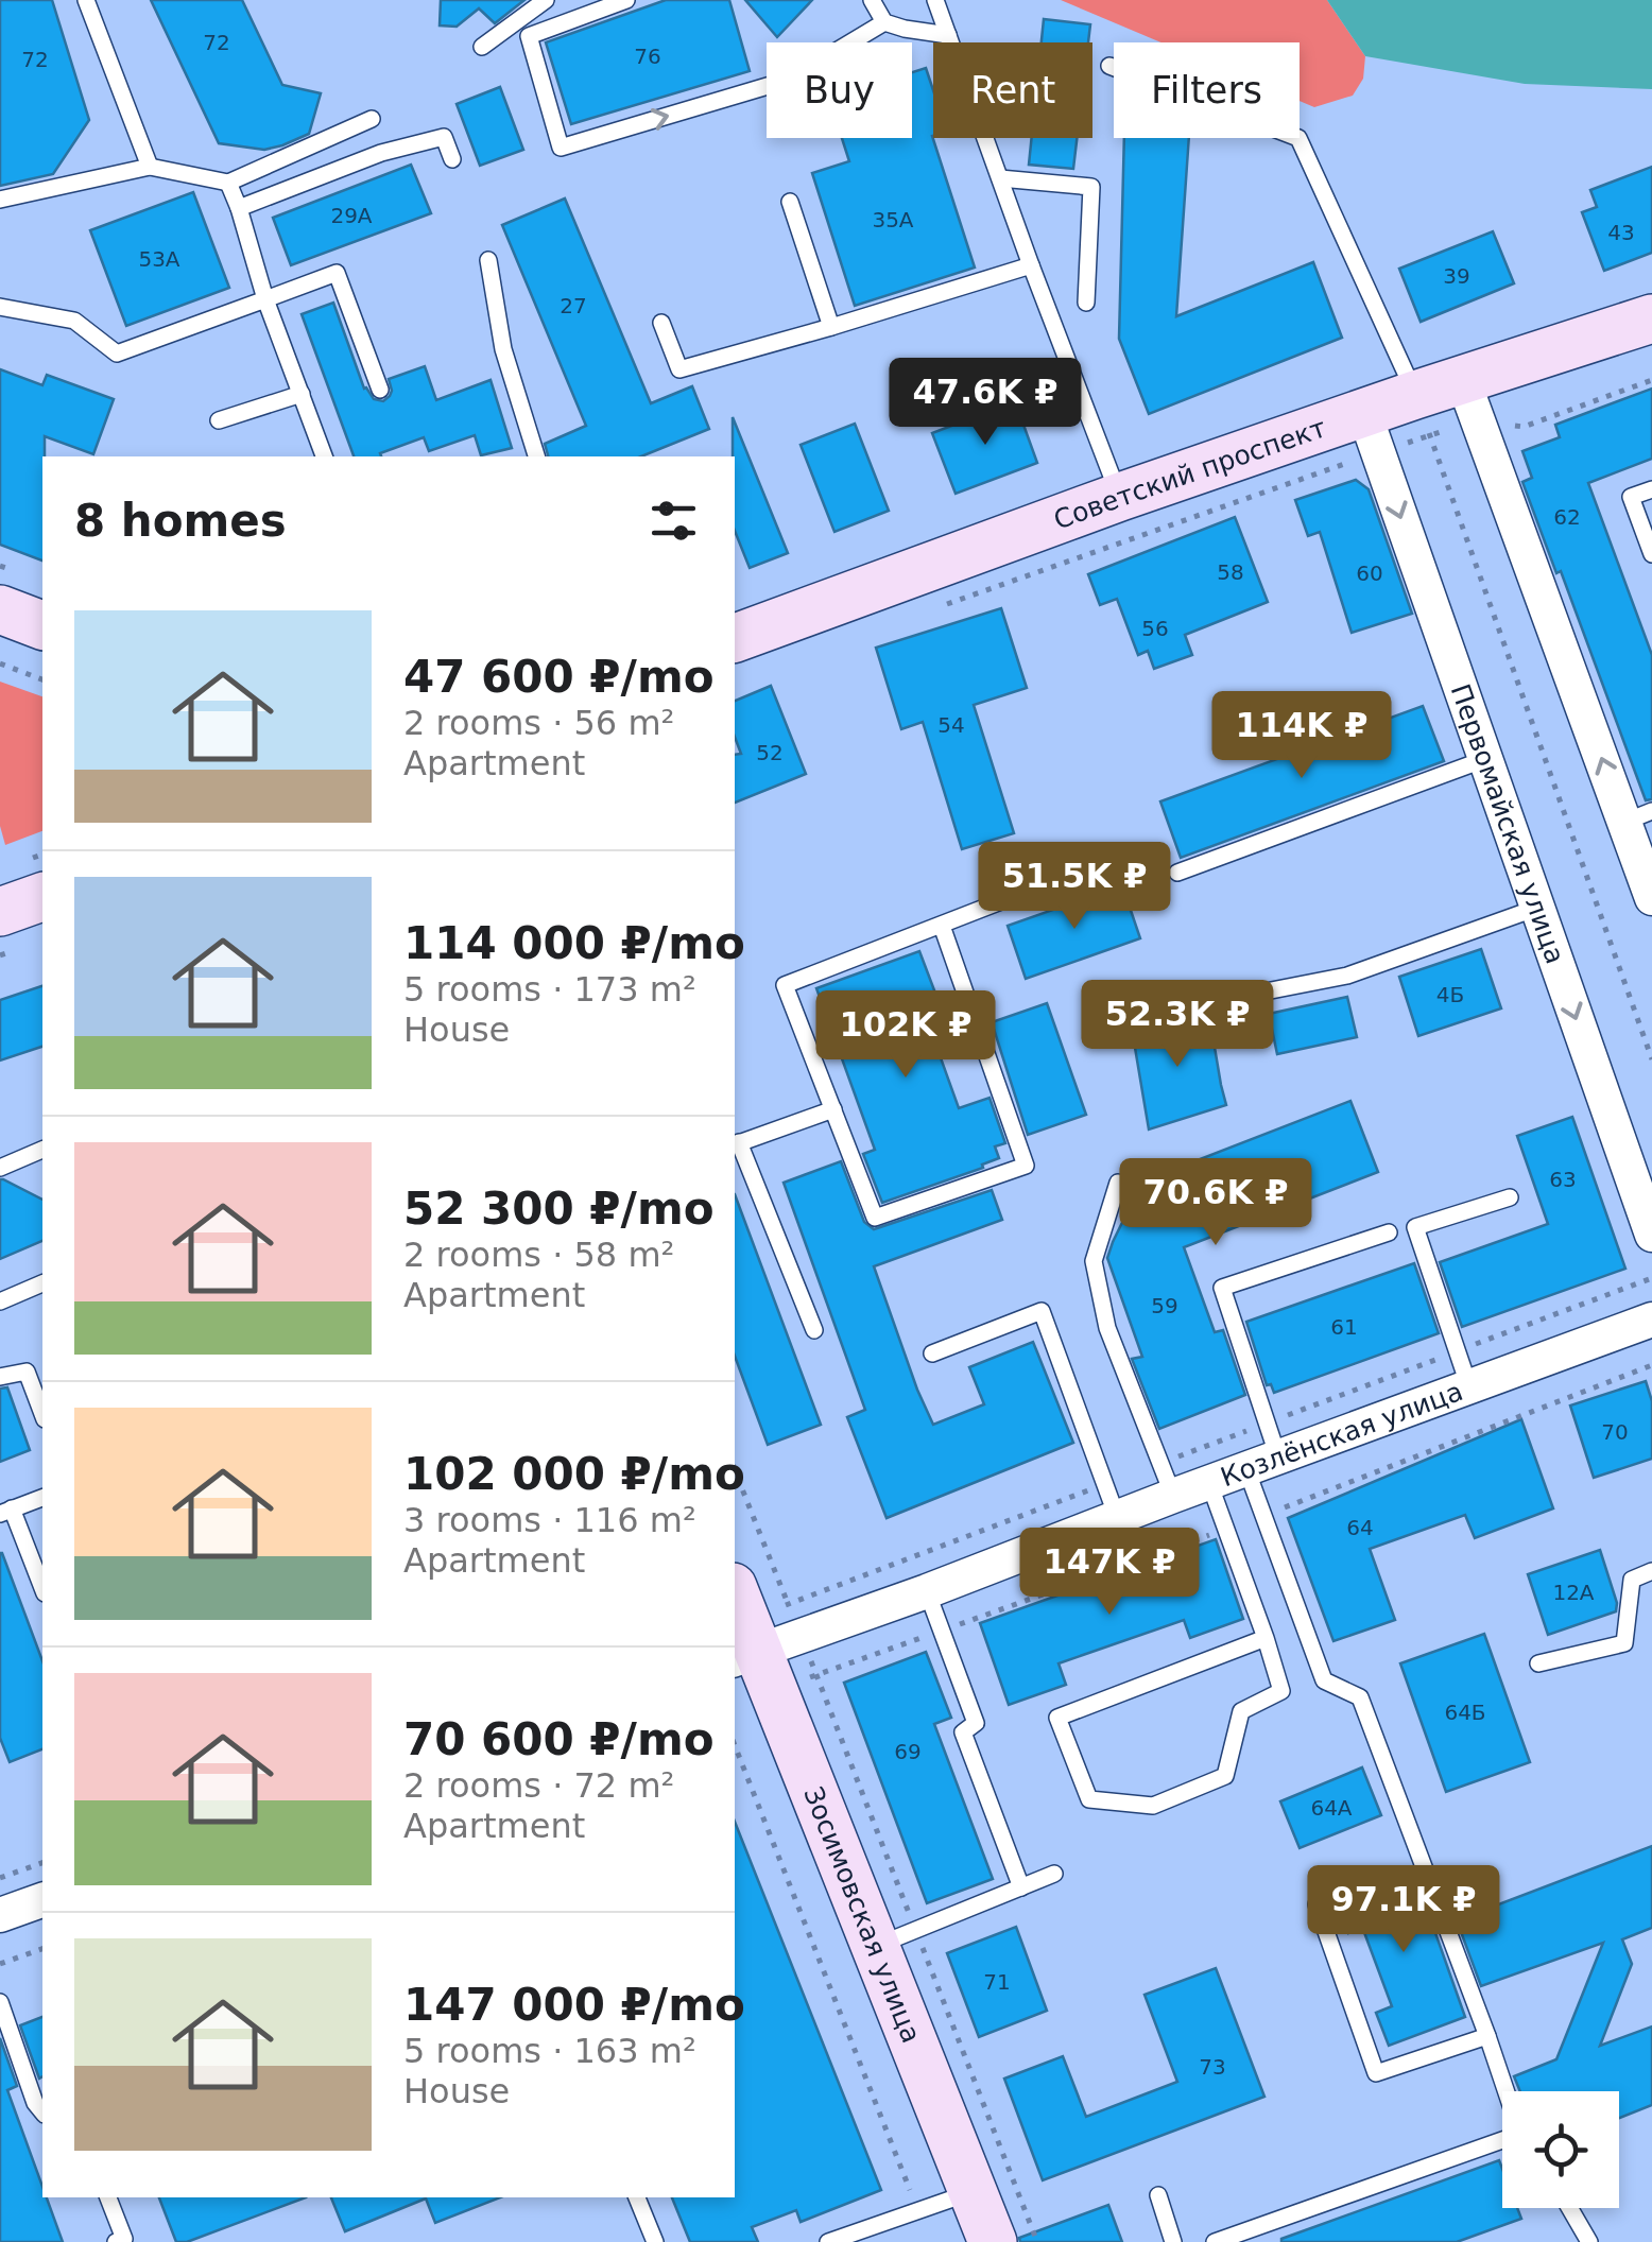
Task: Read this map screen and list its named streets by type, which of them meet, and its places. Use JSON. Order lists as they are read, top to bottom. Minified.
{"streets":{"street":["Советский проспект","Первомайская улица","Козлёнская улица","Зосимовская улица"]},"crossings":[["Советский проспект","Первомайская улица"],["Козлёнская улица","Зосимовская улица"]],"house_numbers":["72","76","72","29А","35А","43","53А","39","27","62","58","60","56","54","52","4Б","63","59","61","70","64","12А","64Б","69","64А","71","73"],"page":{"chip":["Buy","Rent","Filters"],"price":["47.6K ₽","114K ₽","51.5K ₽","52.3K ₽","102K ₽","70.6K ₽","147K ₽","97.1K ₽"],"heading":"8 homes","list":[{"name":"47 600 ₽/mo","note":"2 rooms · 56 m² · Apartment"},{"name":"114 000 ₽/mo","note":"5 rooms · 173 m² · House"},{"name":"52 300 ₽/mo","note":"2 rooms · 58 m² · Apartment"},{"name":"102 000 ₽/mo","note":"3 rooms · 116 m² · Apartment"},{"name":"70 600 ₽/mo","note":"2 rooms · 72 m² · Apartment"},{"name":"147 000 ₽/mo","note":"5 rooms · 163 m² · House"}]}}
